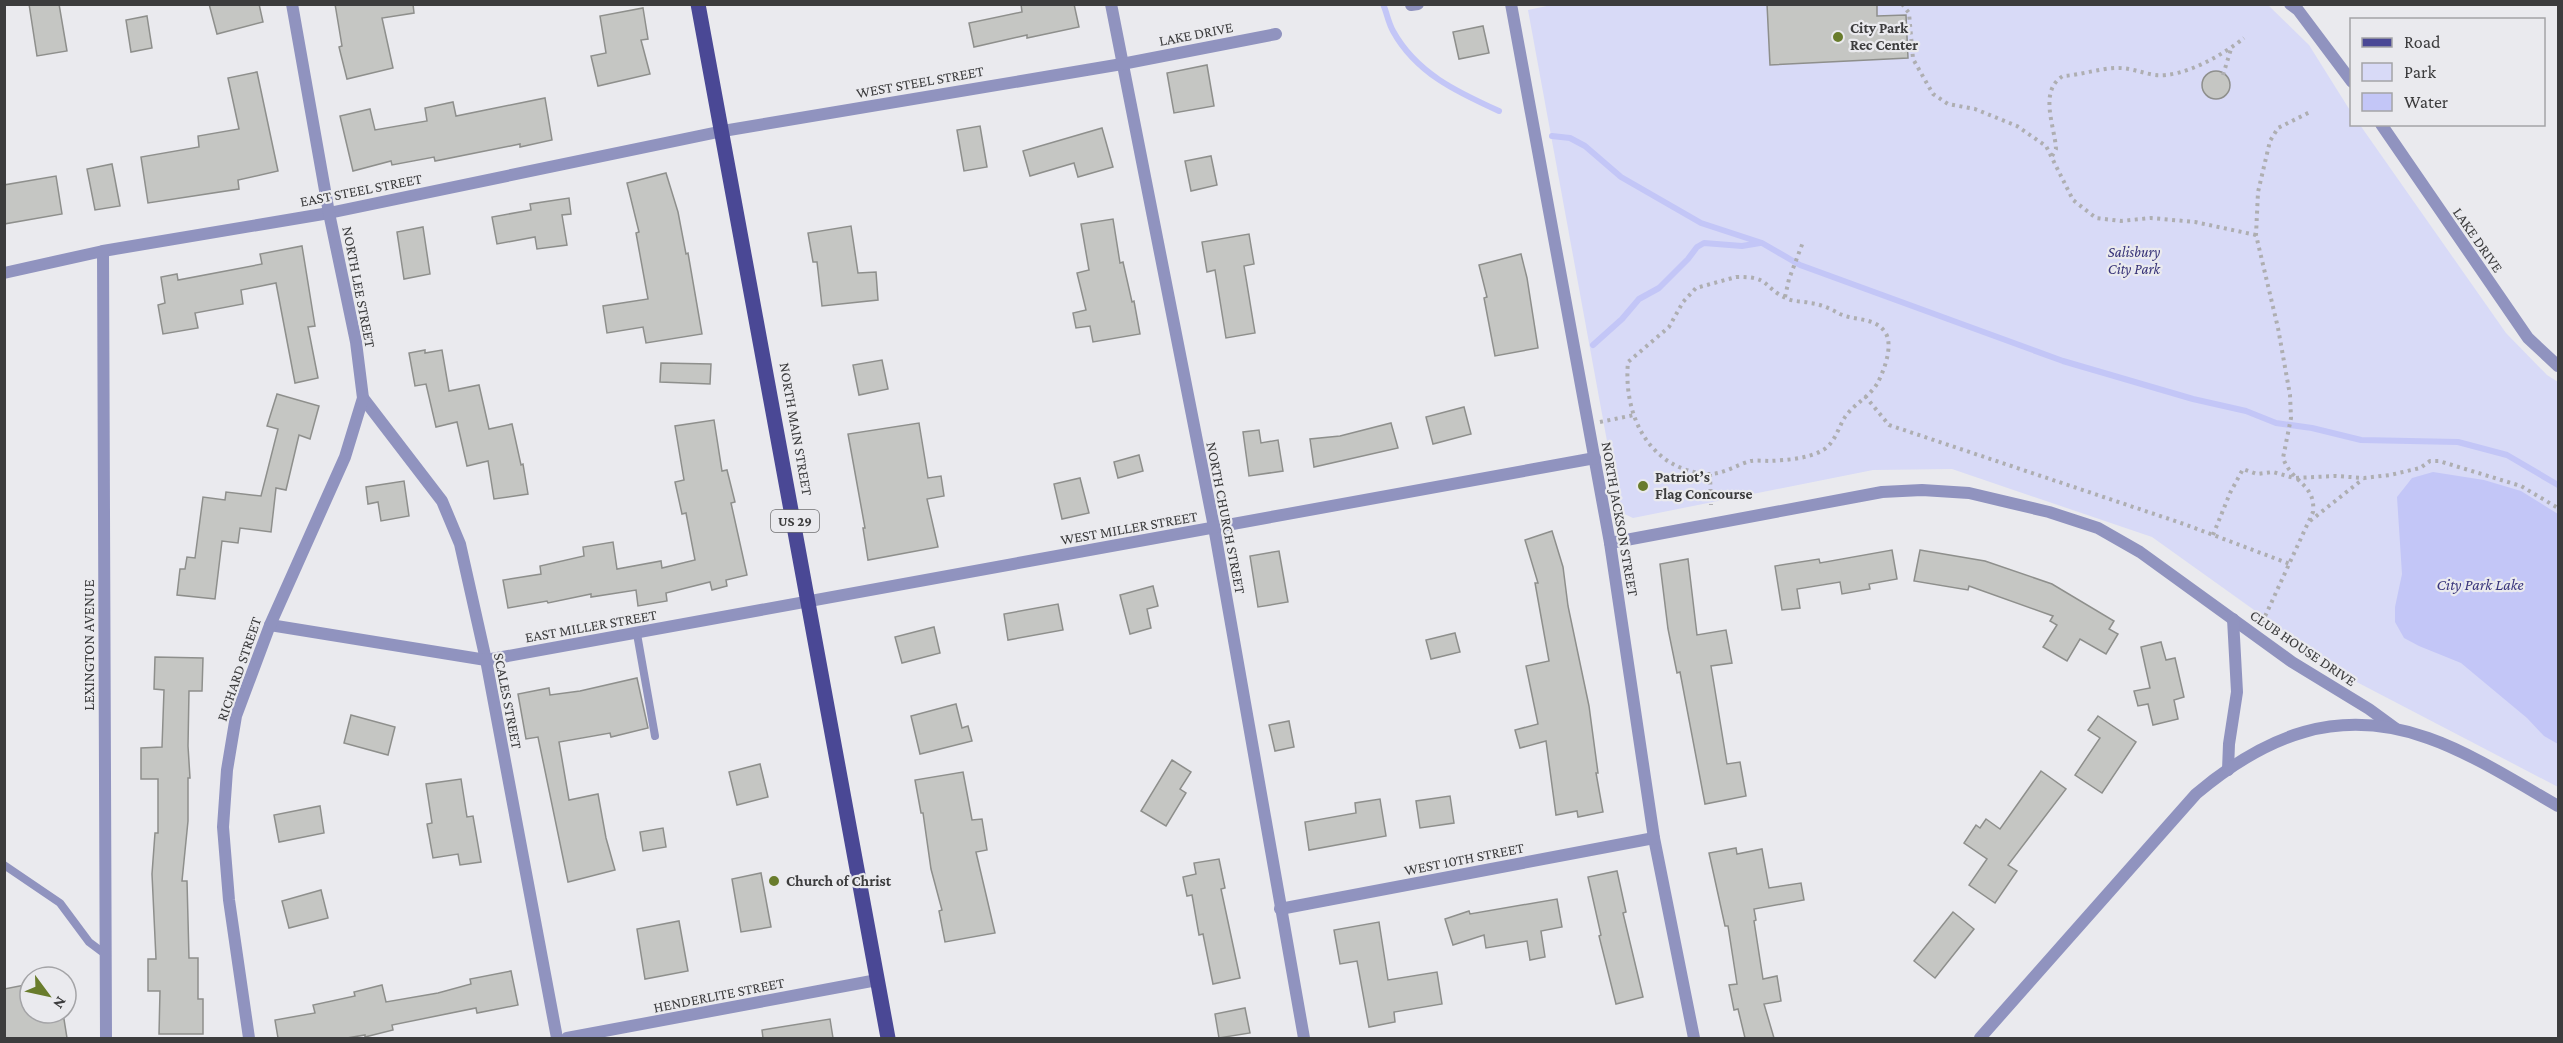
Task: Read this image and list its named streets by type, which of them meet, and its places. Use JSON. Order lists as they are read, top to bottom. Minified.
{"streets":{"main road":["NORTH MAIN STREET","US 29"],"street":["LAKE DRIVE","WEST STEEL STREET","EAST STEEL STREET","NORTH LEE STREET","NORTH CHURCH STREET","NORTH JACKSON STREET","WEST MILLER STREET","EAST MILLER STREET","LEXINGTON AVENUE","CLUB HOUSE DRIVE","RICHARD STREET","SCALES STREET","WEST 10TH STREET","HENDERLITE STREET"]},"crossings":[["LAKE DRIVE","WEST STEEL STREET"],["LAKE DRIVE","NORTH CHURCH STREET"],["WEST STEEL STREET","EAST STEEL STREET"],["WEST STEEL STREET","NORTH MAIN STREET"],["WEST STEEL STREET","NORTH CHURCH STREET"],["EAST STEEL STREET","NORTH LEE STREET"],["EAST STEEL STREET","NORTH MAIN STREET"],["EAST STEEL STREET","LEXINGTON AVENUE"],["NORTH LEE STREET","RICHARD STREET"],["NORTH LEE STREET","SCALES STREET"],["NORTH MAIN STREET","WEST MILLER STREET"],["NORTH MAIN STREET","EAST MILLER STREET"],["NORTH MAIN STREET","HENDERLITE STREET"],["NORTH CHURCH STREET","WEST MILLER STREET"],["NORTH CHURCH STREET","WEST 10TH STREET"],["NORTH JACKSON STREET","WEST MILLER STREET"],["NORTH JACKSON STREET","WEST 10TH STREET"],["WEST MILLER STREET","EAST MILLER STREET"],["EAST MILLER STREET","RICHARD STREET"],["EAST MILLER STREET","SCALES STREET"],["RICHARD STREET","SCALES STREET"]],"water":["City Park Lake"],"parks":["Salisbury City Park"],"places":["City Park Rec Center","Patriot’s Flag Concourse","Church of Christ"],"legend":["Road","Park","Water"],"north":"bottom right"}
